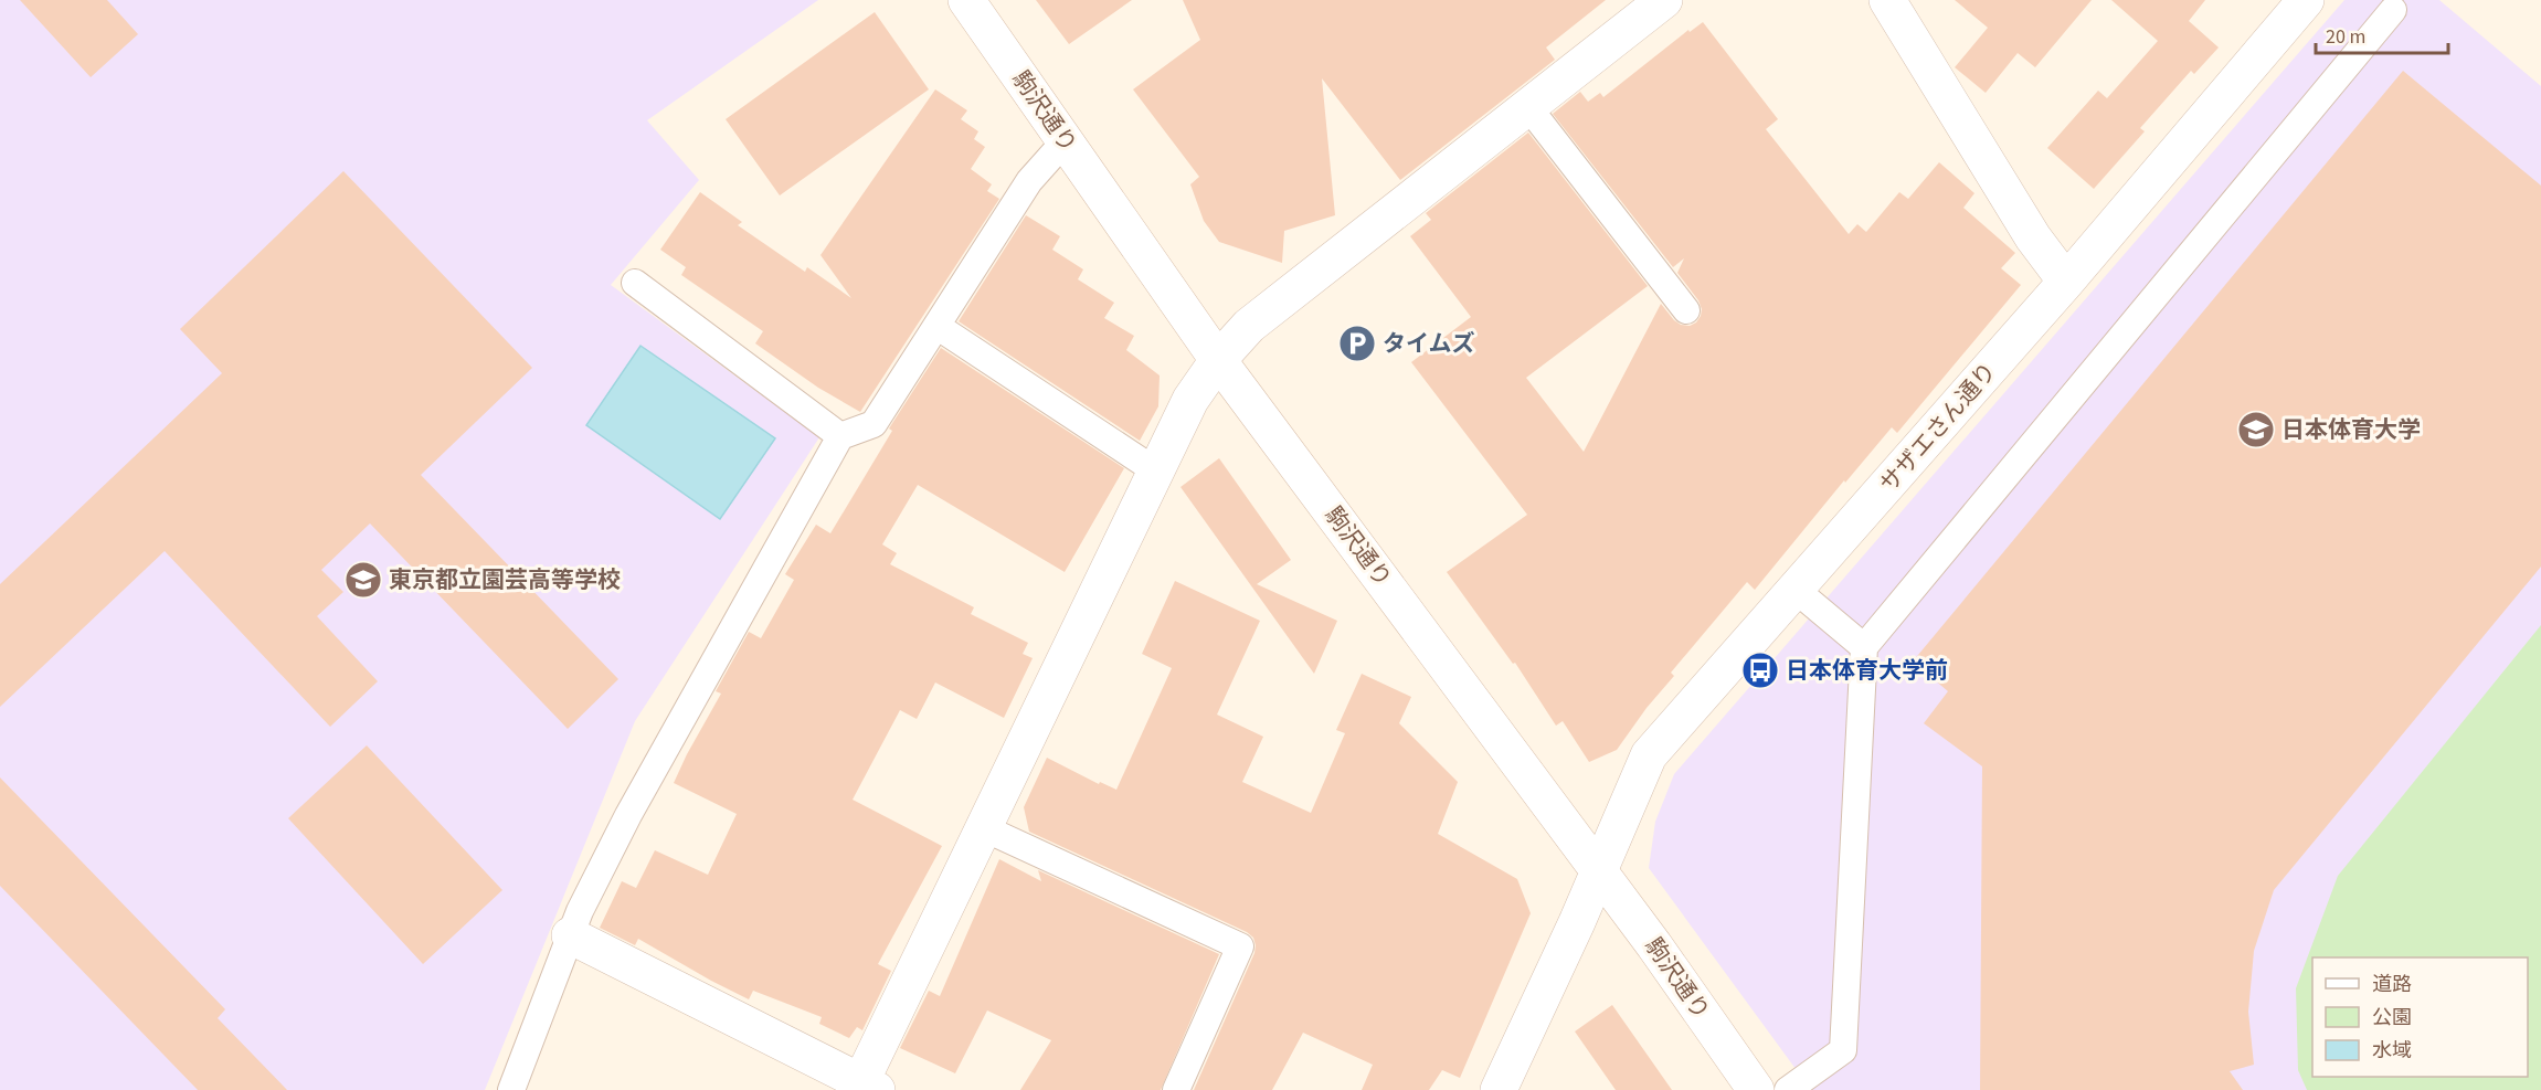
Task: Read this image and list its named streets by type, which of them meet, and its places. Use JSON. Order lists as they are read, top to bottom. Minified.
{"streets":{"street":["駒沢通り","サザエさん通り"]},"crossings":[["駒沢通り","サザエさん通り"]],"places":{"parking":["タイムズ"],"school or university":["日本体育大学","東京都立園芸高等学校"],"bus stop":["日本体育大学前"]},"legend":["道路","公園","水域"],"scale_bar":"20 m"}
